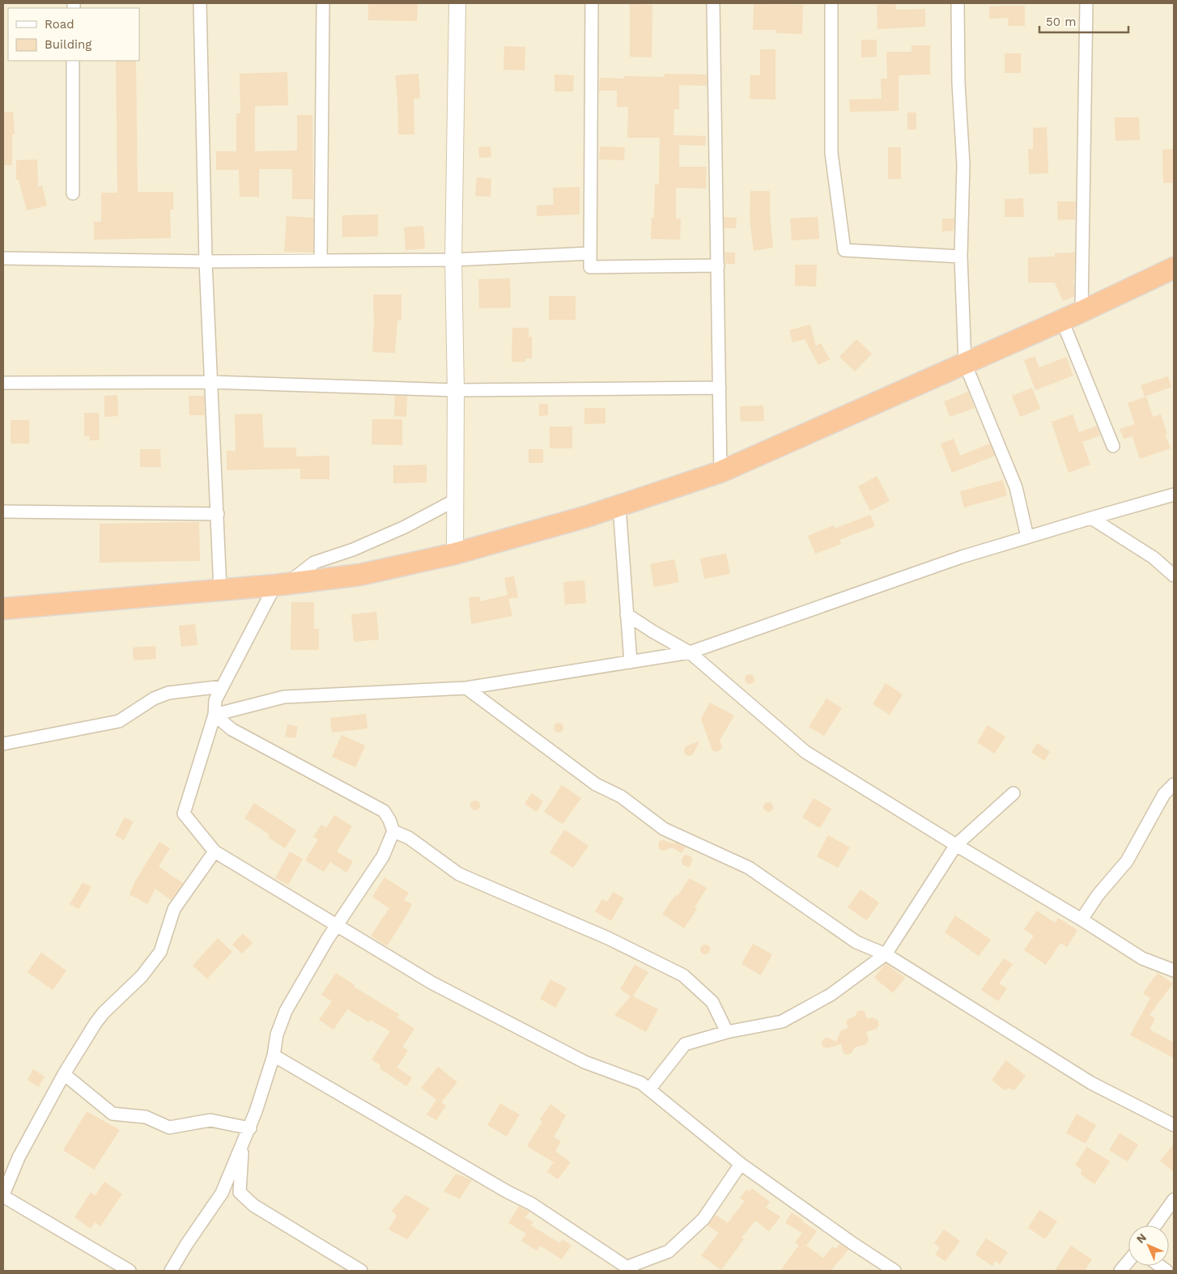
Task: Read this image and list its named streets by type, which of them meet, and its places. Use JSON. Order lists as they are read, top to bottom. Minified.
{"legend":["Road","Building"],"scale_bar":"50 m","north":"top left"}
